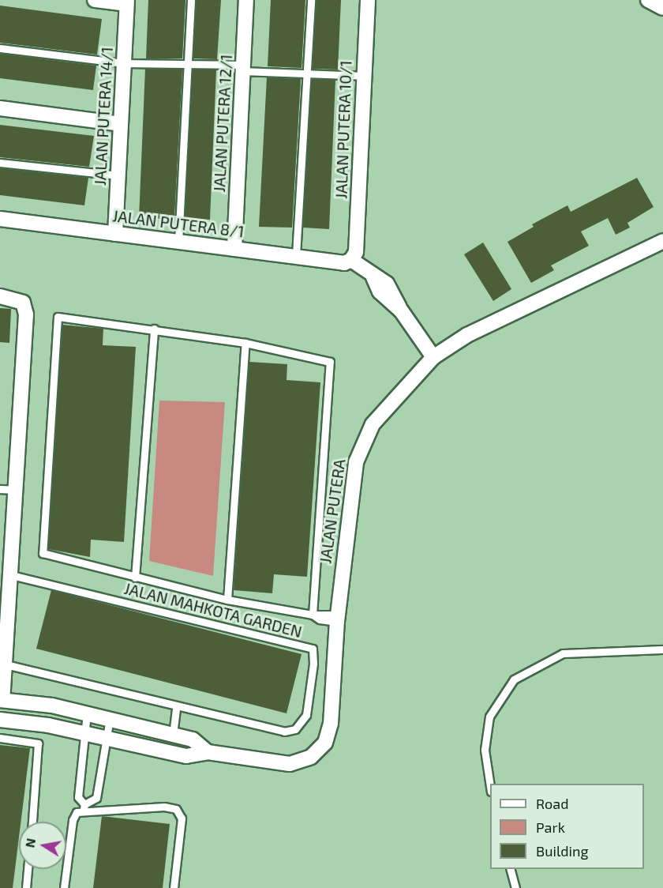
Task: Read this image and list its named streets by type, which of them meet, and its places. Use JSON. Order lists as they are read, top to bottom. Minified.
{"streets":{"street":["JALAN PUTERA 14/1","JALAN PUTERA 12/1","JALAN PUTERA 10/1","JALAN PUTERA 8/1","JALAN PUTERA"],"lane":["JALAN MAHKOTA GARDEN"]},"crossings":[["JALAN PUTERA 14/1","JALAN PUTERA 8/1"],["JALAN PUTERA 12/1","JALAN PUTERA 8/1"],["JALAN PUTERA 10/1","JALAN PUTERA 8/1"]],"legend":["Road","Park","Building"],"north":"left"}
